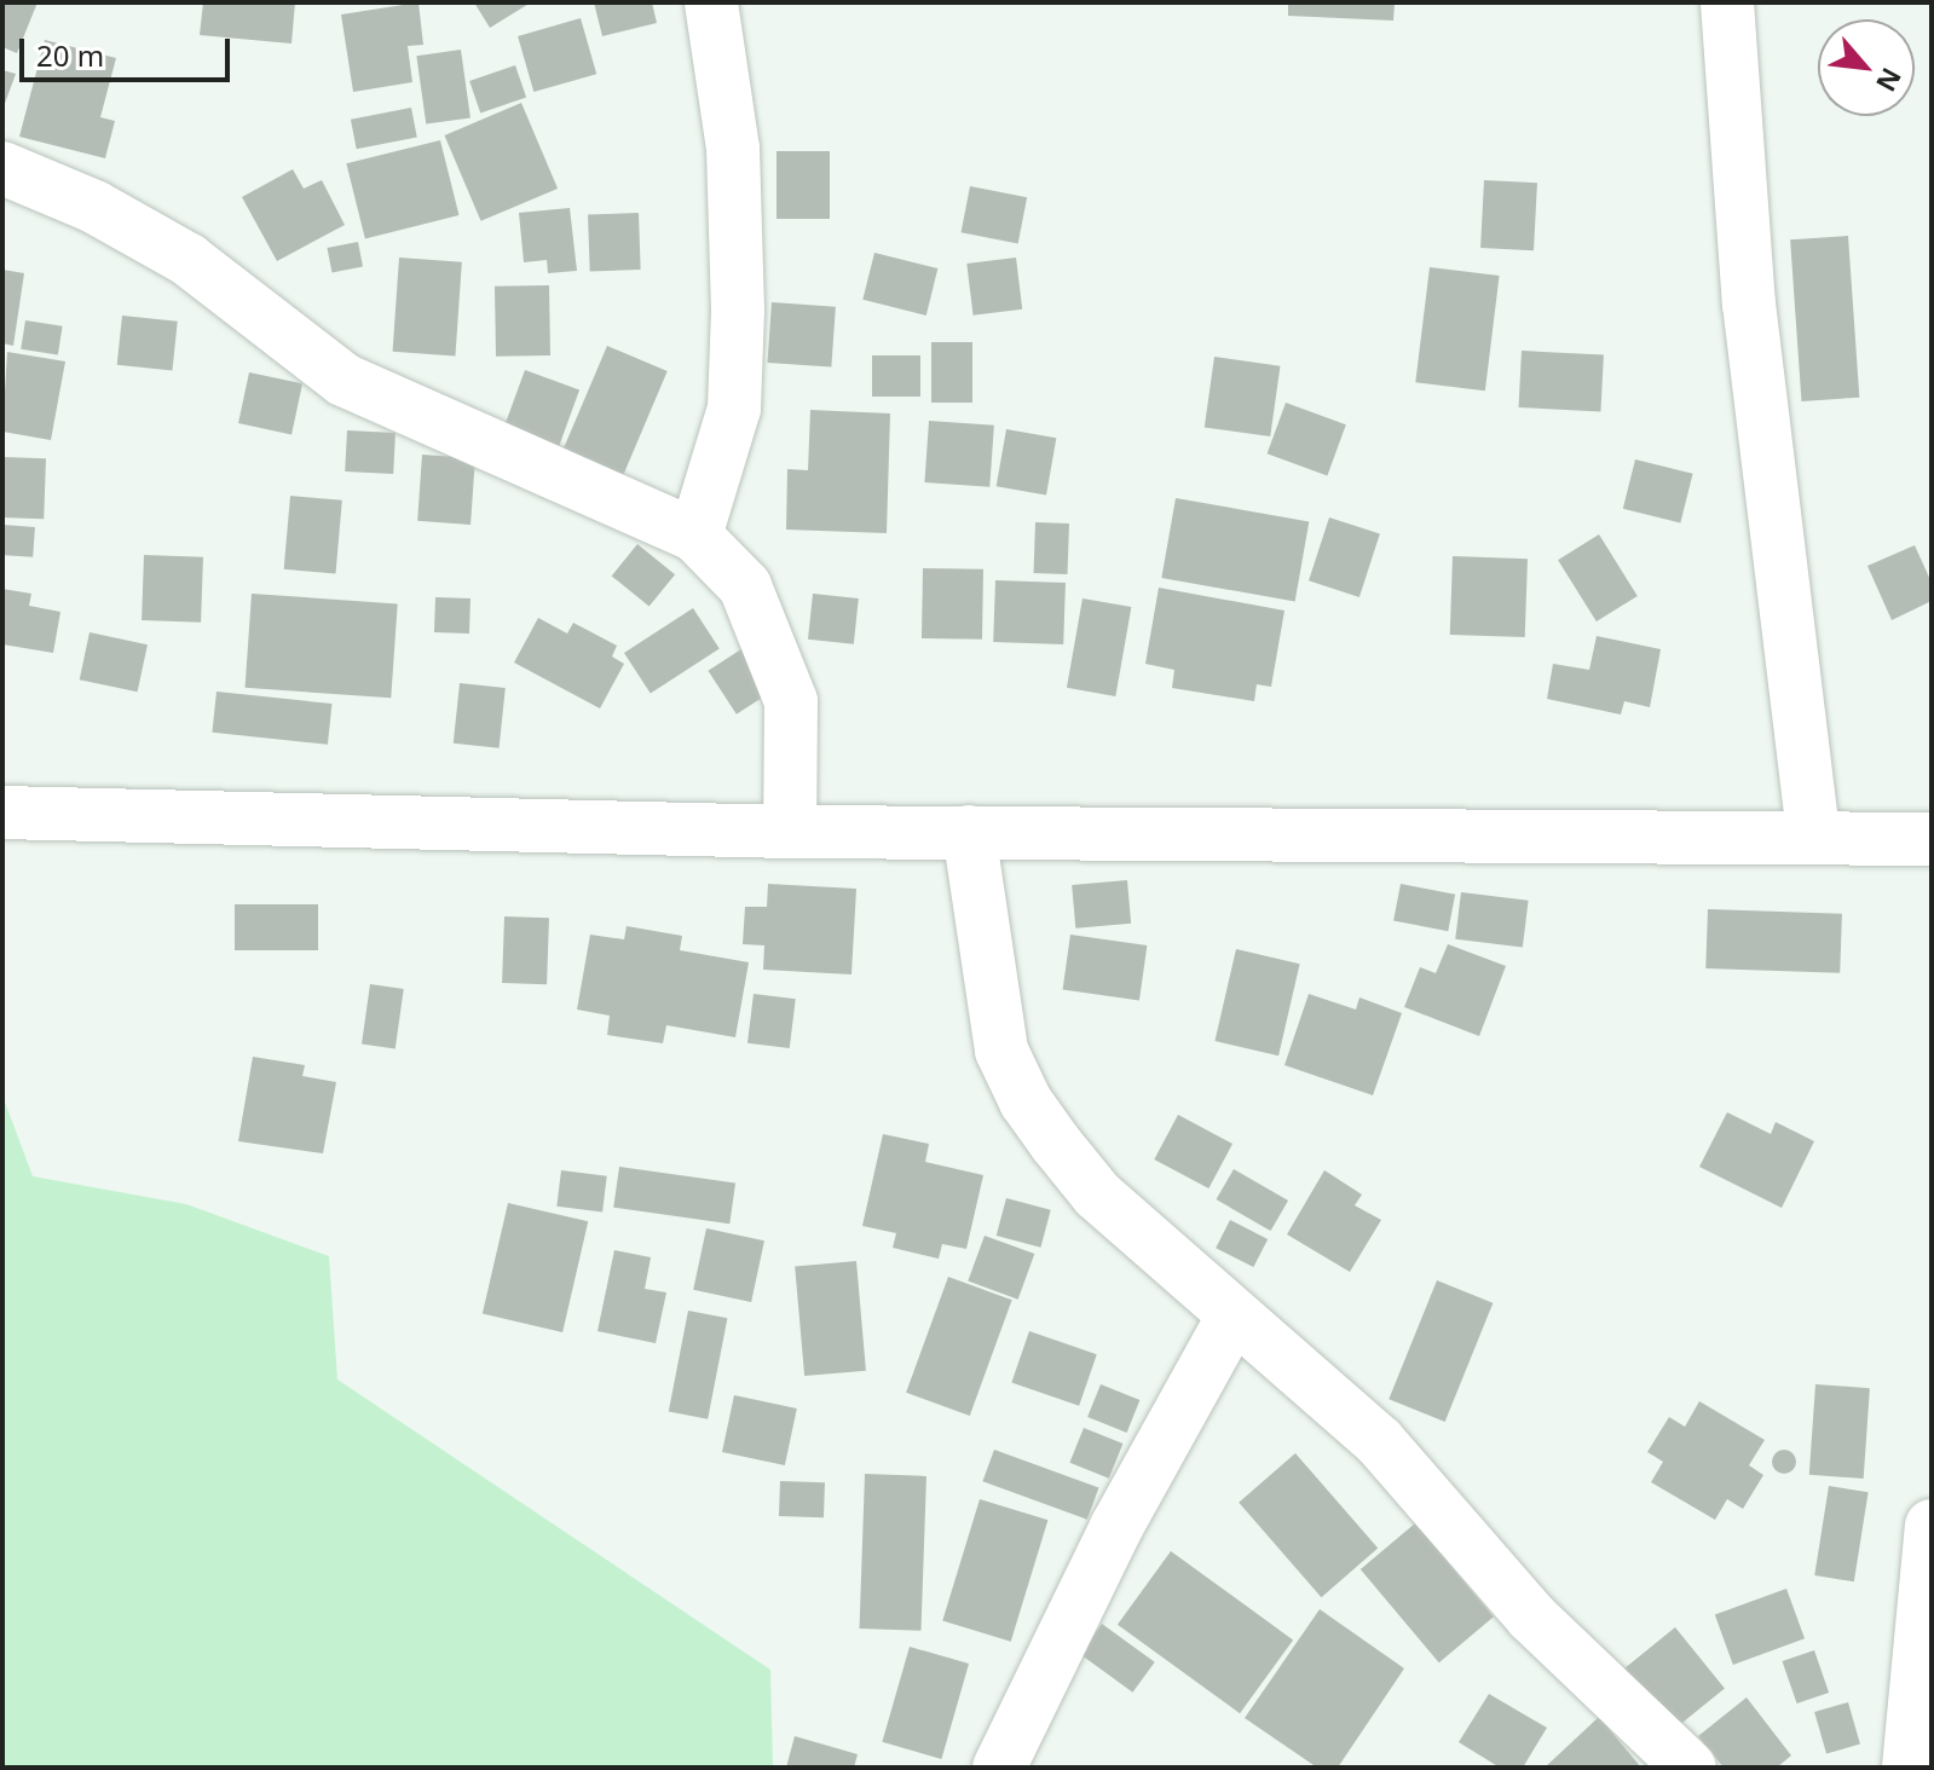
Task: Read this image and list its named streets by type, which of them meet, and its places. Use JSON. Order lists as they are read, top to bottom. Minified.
{"scale_bar":"20 m","north":"bottom right"}
